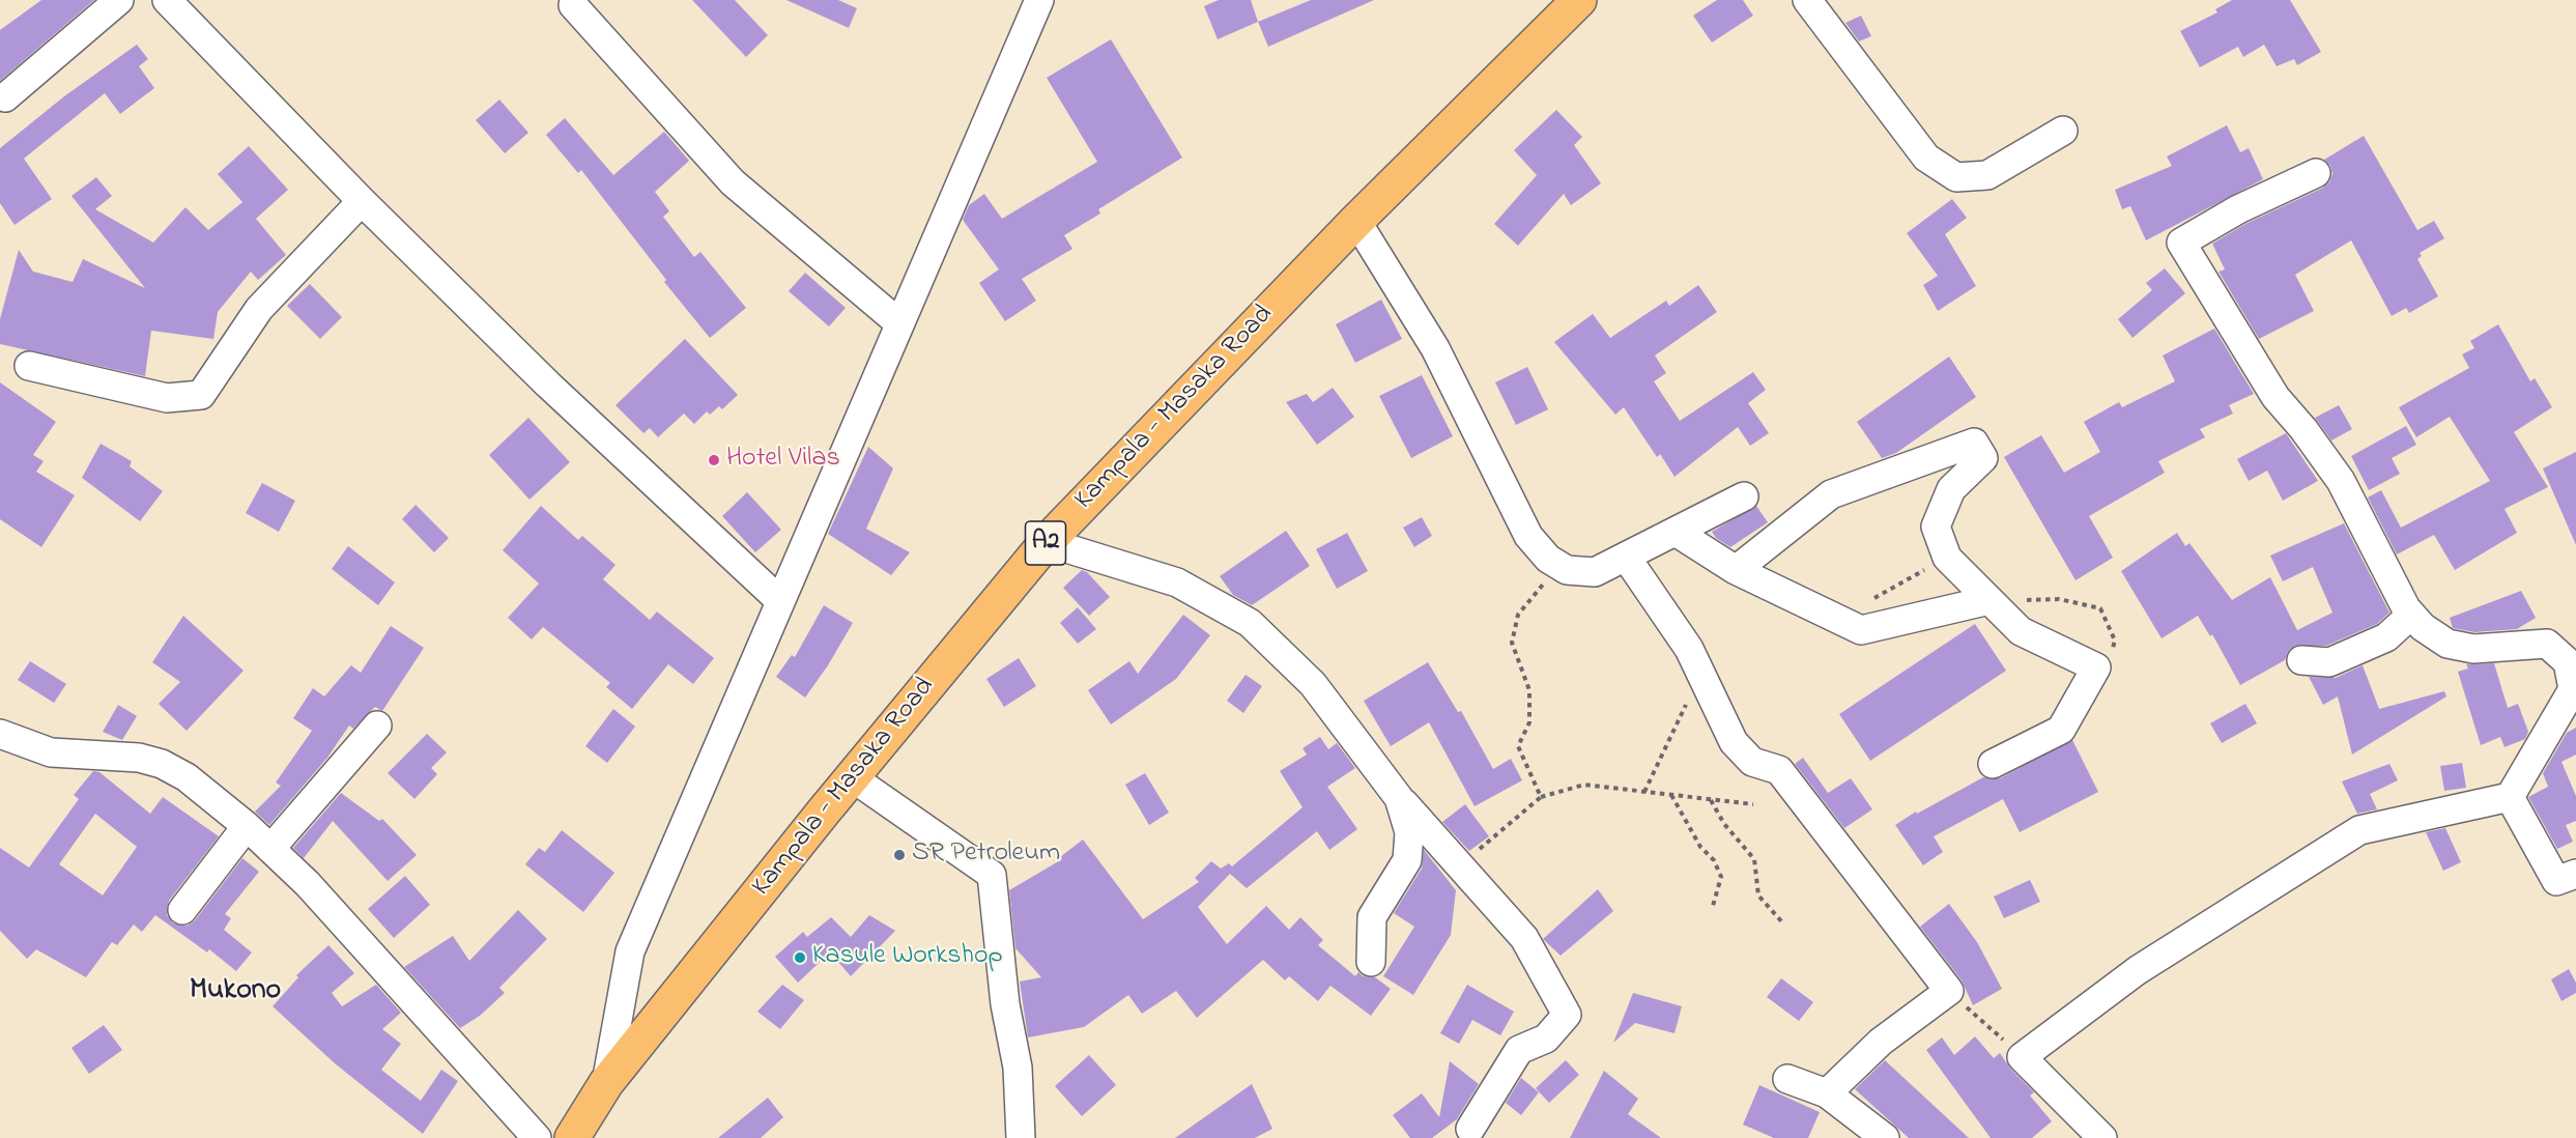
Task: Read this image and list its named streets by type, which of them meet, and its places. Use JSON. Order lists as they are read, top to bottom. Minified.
{"streets":{"main road":["Kampala - Masaka Road","A2"]},"districts":["Mukono"],"places":["Hotel Vilas","SR Petroleum","Kasule Workshop"]}
